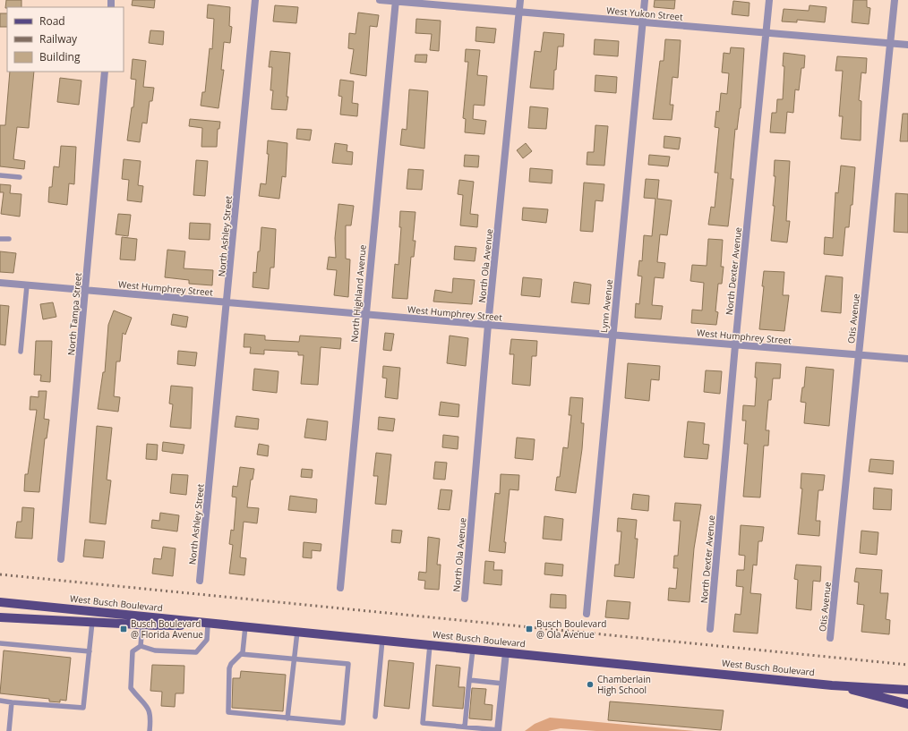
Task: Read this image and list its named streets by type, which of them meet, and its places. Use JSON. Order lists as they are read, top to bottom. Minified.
{"streets":{"main road":["West Busch Boulevard"],"street":["West Yukon Street","North Ashley Street","North Ola Avenue","North Dexter Avenue","West Humphrey Street","North Highland Avenue","Lynn Avenue","North Tampa Street","Otis Avenue"]},"crossings":[["West Yukon Street","North Ola Avenue"],["West Yukon Street","North Dexter Avenue"],["West Yukon Street","North Highland Avenue"],["West Yukon Street","Lynn Avenue"],["West Yukon Street","Otis Avenue"],["North Ashley Street","West Humphrey Street"],["North Ola Avenue","West Humphrey Street"],["North Dexter Avenue","West Humphrey Street"],["West Humphrey Street","North Highland Avenue"],["West Humphrey Street","Lynn Avenue"],["West Humphrey Street","North Tampa Street"],["West Humphrey Street","Otis Avenue"]],"places":{"transit":["Busch Boulevard @ Florida Avenue","Busch Boulevard @ Ola Avenue"],"other":["Chamberlain High School"]},"legend":["Road","Railway","Building"]}
